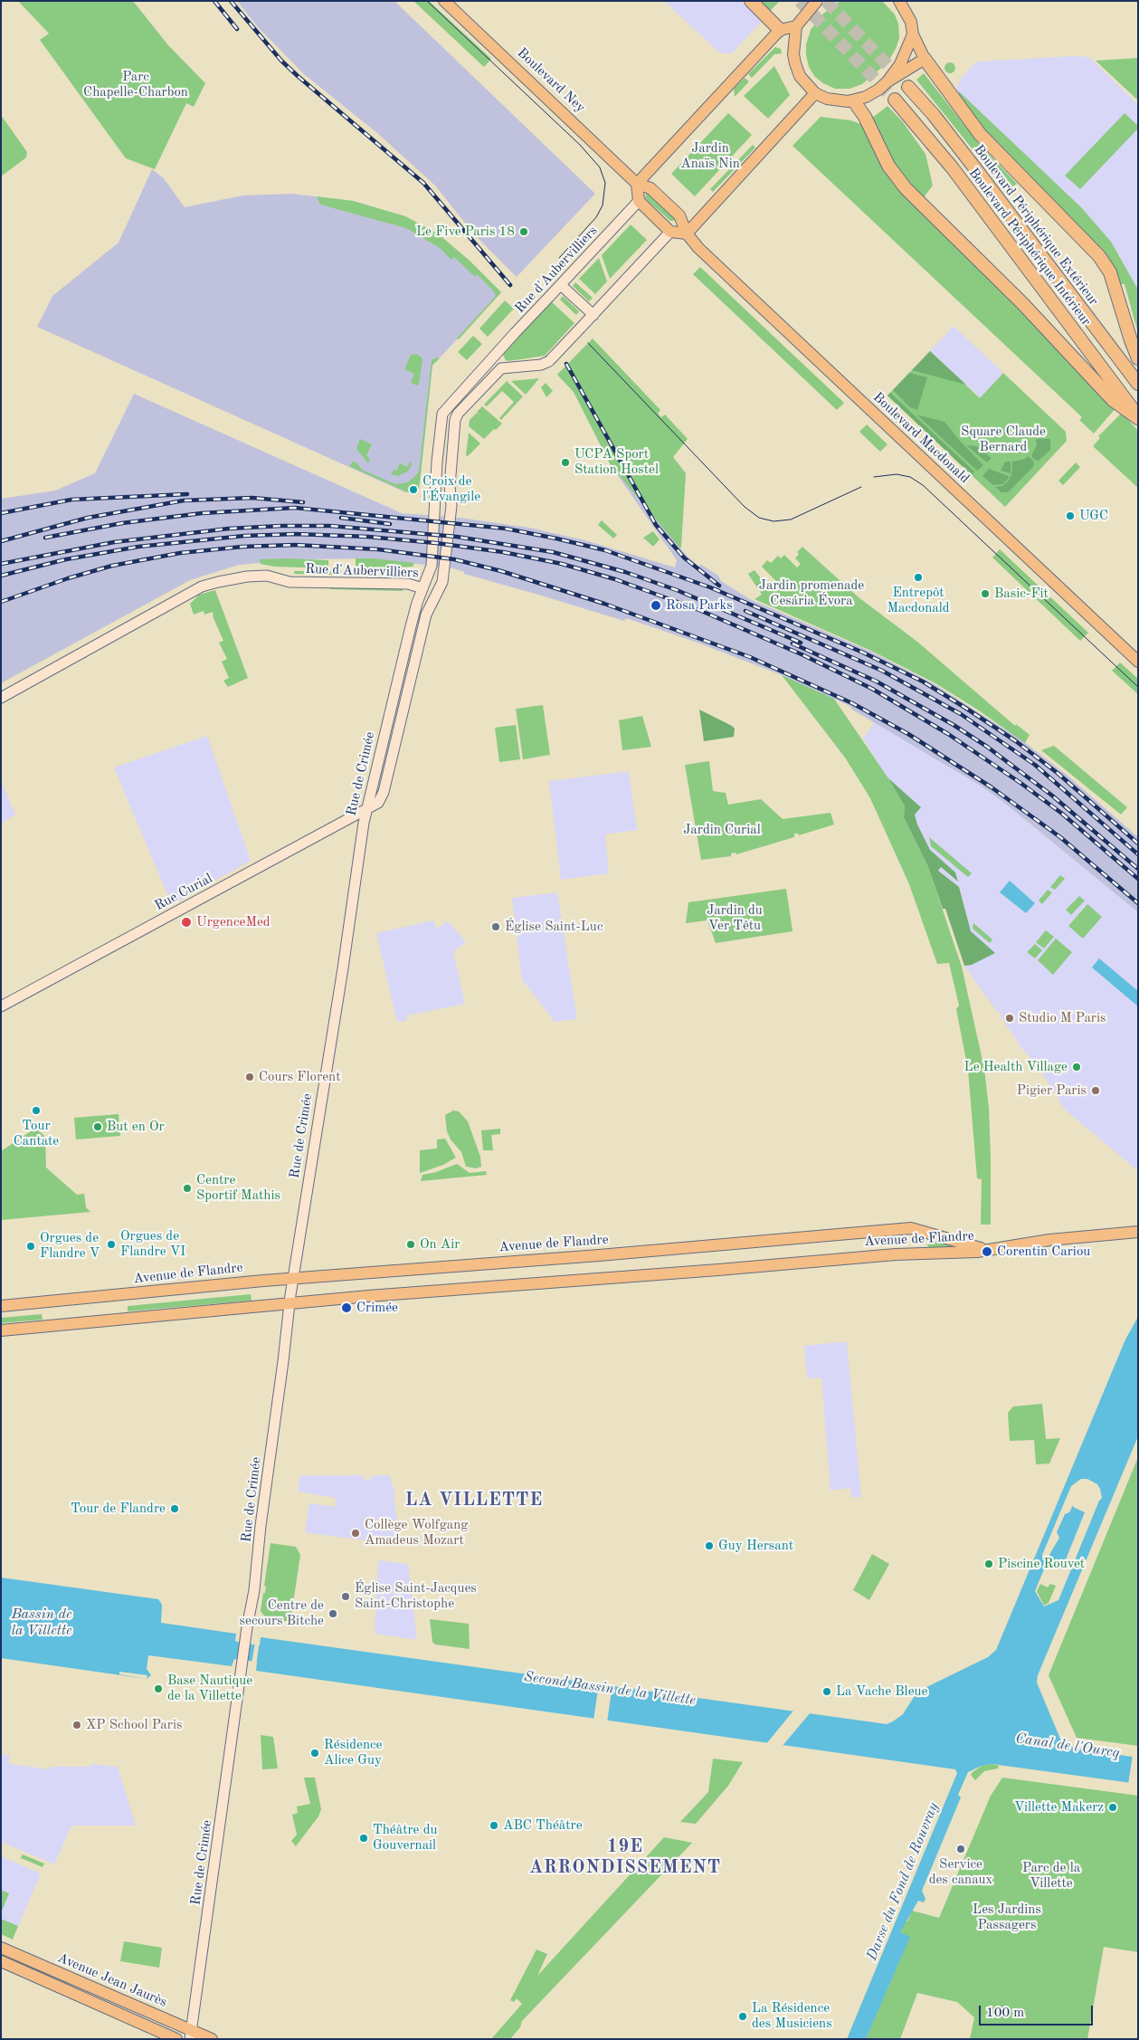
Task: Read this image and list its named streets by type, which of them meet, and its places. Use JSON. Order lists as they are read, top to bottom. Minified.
{"streets":{"highway":["Boulevard Périphérique Extérieur","Boulevard Périphérique Intérieur"],"main road":["Boulevard Ney","Rue d'Aubervilliers","Boulevard Macdonald","Rue de Crimée","Rue Curial","Avenue de Flandre","Avenue Jean Jaurès"]},"crossings":[["Boulevard Ney","Boulevard Macdonald"],["Rue d'Aubervilliers","Rue de Crimée"],["Rue de Crimée","Rue Curial"],["Rue de Crimée","Avenue de Flandre"],["Rue de Crimée","Avenue Jean Jaurès"]],"districts":["LA VILLETTE","19E ARRONDISSEMENT"],"water":["Bassin de la Villette","Second Bassin de la Villette","Canal de l'Ourcq","Darse du Fond de Rouvray"],"parks":["Parc Chapelle-Charbon","Jardin Anaïs Nin","Square Claude Bernard","Jardin promenade Cesária Évora","Jardin Curial","Jardin du Ver Têtu","Parc de la Villette","Les Jardins Passagers"],"places":["Le Five Paris 18","UCPA Sport Station Hostel","Croix de l'Évangile","UGC","Entrepôt Macdonald","Basic-Fit","Rosa Parks","UrgenceMed","Église Saint-Luc","Studio M Paris","Le Health Village","Cours Florent","Pigier Paris","Tour Cantate","But en Or","Centre Sportif Mathis","Orgues de Flandre VI","On Air","Orgues de Flandre V","Corentin Cariou","Crimée","Tour de Flandre","Collège Wolfgang Amadeus Mozart","Guy Hersant","Piscine Rouvet","Église Saint-Jacques Saint-Christophe","Centre de secours Bitche","Base Nautique de la Villette","La Vache Bleue","XP School Paris","Résidence Alice Guy","Villette Makerz","ABC Théâtre","Théâtre du Gouvernail","Service des canaux","La Résidence des Musiciens"],"scale_bar":"100 m"}
